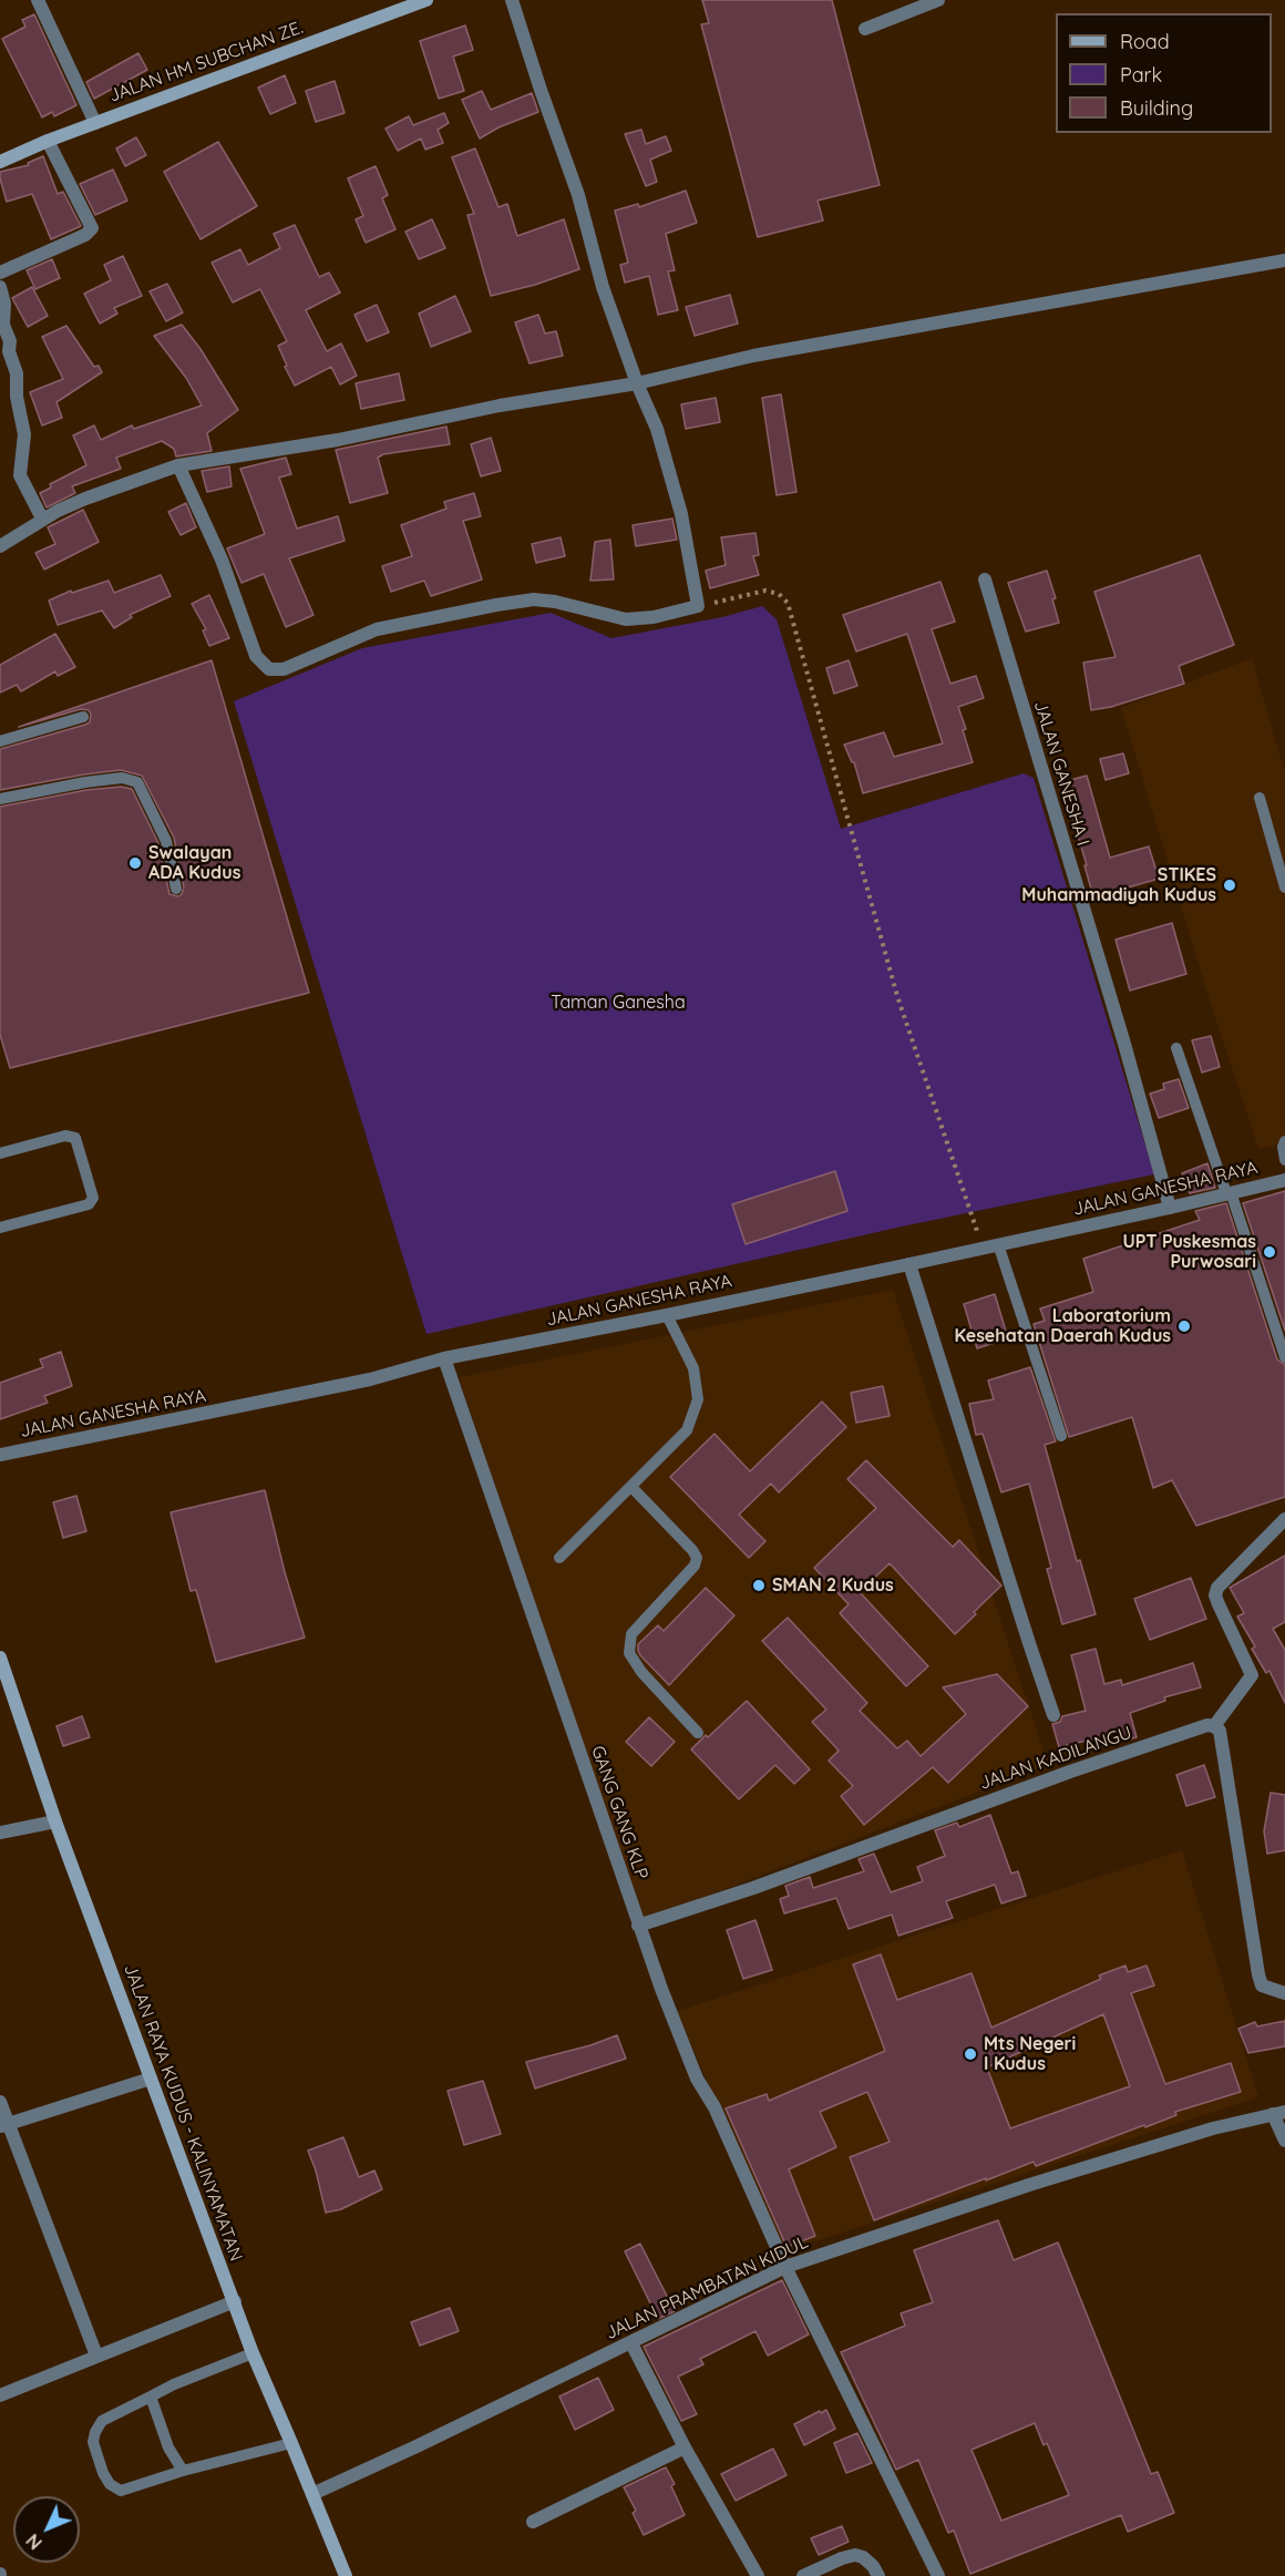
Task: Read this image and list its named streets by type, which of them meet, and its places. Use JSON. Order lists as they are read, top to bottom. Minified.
{"streets":{"main road":["JALAN HM SUBCHAN ZE.","JALAN RAYA KUDUS - KALINYAMATAN"],"street":["JALAN GANESHA I","JALAN GANESHA RAYA","JALAN KADILANGU","GANG GANG KLP","JALAN PRAMBATAN KIDUL"]},"crossings":[["JALAN GANESHA I","JALAN GANESHA RAYA"],["JALAN GANESHA RAYA","GANG GANG KLP"],["JALAN KADILANGU","GANG GANG KLP"],["GANG GANG KLP","JALAN PRAMBATAN KIDUL"],["JALAN RAYA KUDUS - KALINYAMATAN","JALAN PRAMBATAN KIDUL"]],"parks":["Taman Ganesha"],"places":["Swalayan ADA Kudus","STIKES Muhammadiyah Kudus","UPT Puskesmas Purwosari","Laboratorium Kesehatan Daerah Kudus","SMAN 2 Kudus","Mts Negeri I Kudus"],"legend":["Road","Park","Building"],"north":"bottom left"}
